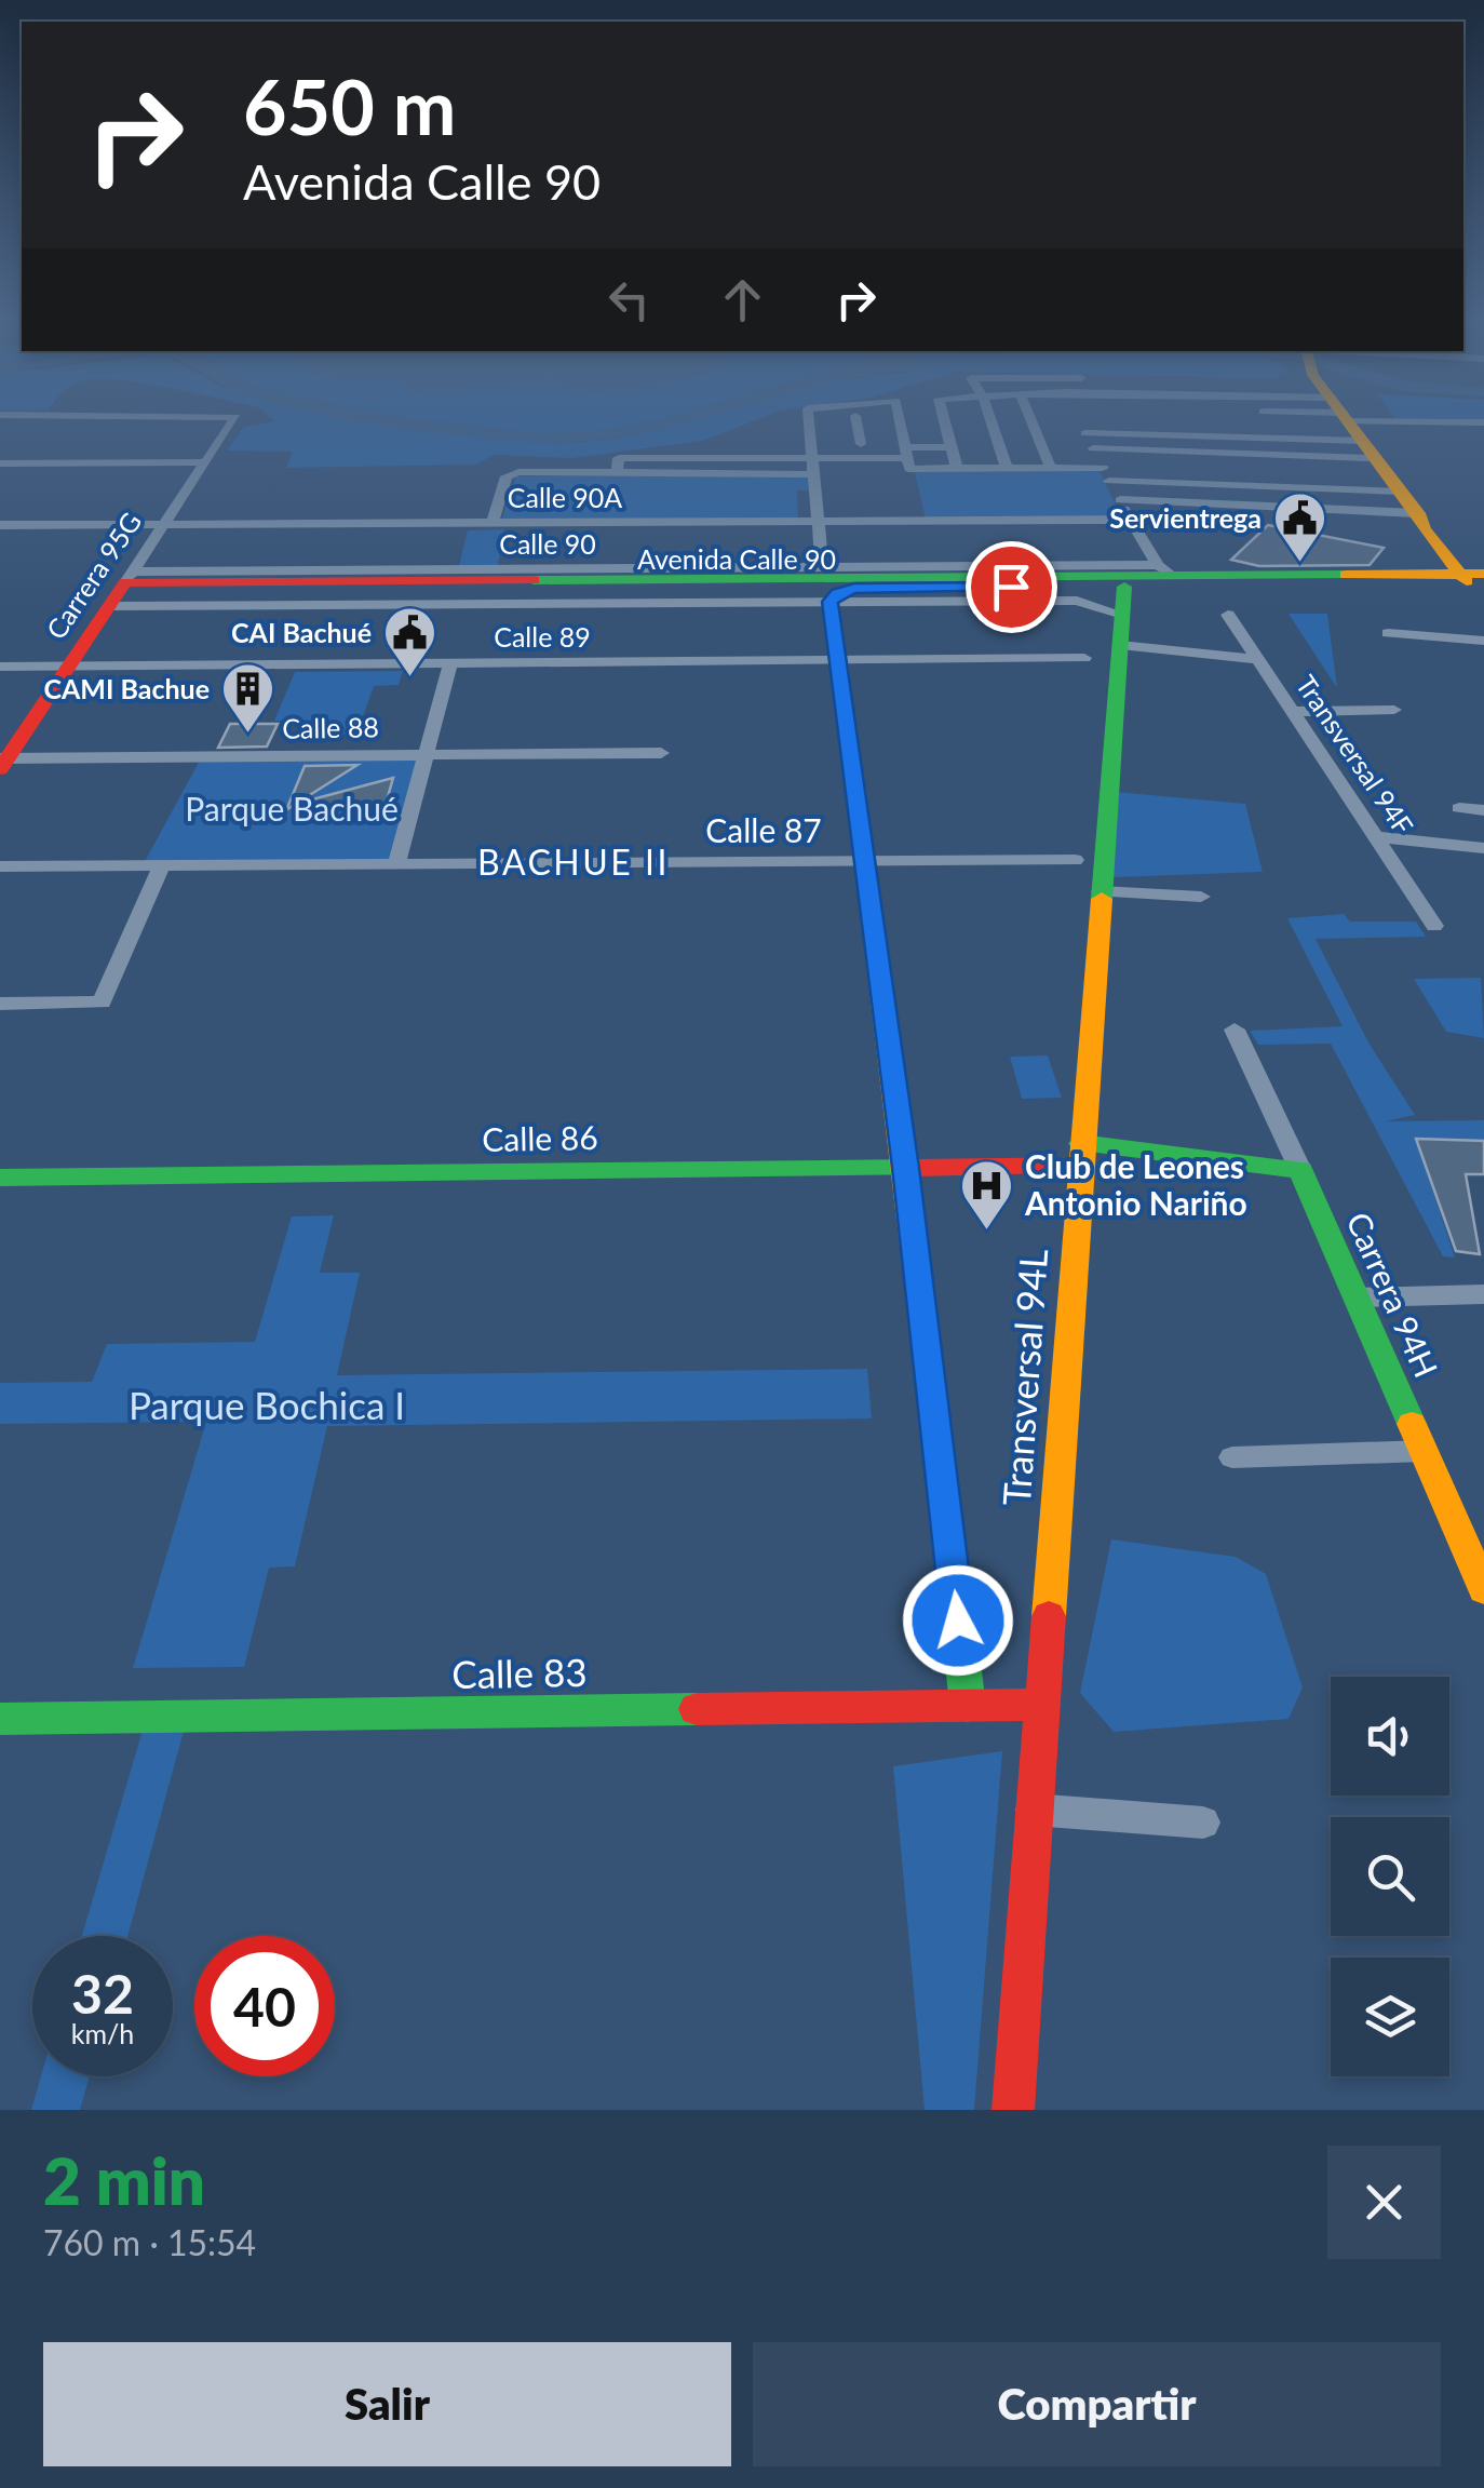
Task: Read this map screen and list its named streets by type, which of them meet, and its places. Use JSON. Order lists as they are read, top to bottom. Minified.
{"streets":{"main road":["Avenida Calle 90","Carrera 95G","Calle 86","Carrera 94H","Transversal 94L","Calle 83"],"street":["Calle 90A","Calle 90","Calle 89","Calle 88","Transversal 94F","Calle 87"]},"crossings":[["Calle 90A","Carrera 95G"],["Calle 90","Avenida Calle 90"],["Calle 90","Carrera 95G"],["Calle 90","Transversal 94L"],["Avenida Calle 90","Carrera 95G"],["Avenida Calle 90","Transversal 94L"],["Carrera 95G","Calle 89"],["Carrera 95G","Calle 88"],["Calle 86","Carrera 94H"],["Calle 86","Transversal 94L"],["Transversal 94L","Calle 83"]],"districts":["BACHUE II"],"parks":["Parque Bachué","Parque Bochica I"],"places":{"public building":["Servientrega","CAI Bachué"],"building":["CAMI Bachue"],"hospital":["Club de Leones Antonio Nariño"]},"page":{"turn":["650 m","Avenida Calle 90"],"speed":"32 km/h","limit":"40","heading":["2 min","760 m · 15:54"],"buttons":["Salir","Compartir"]}}
